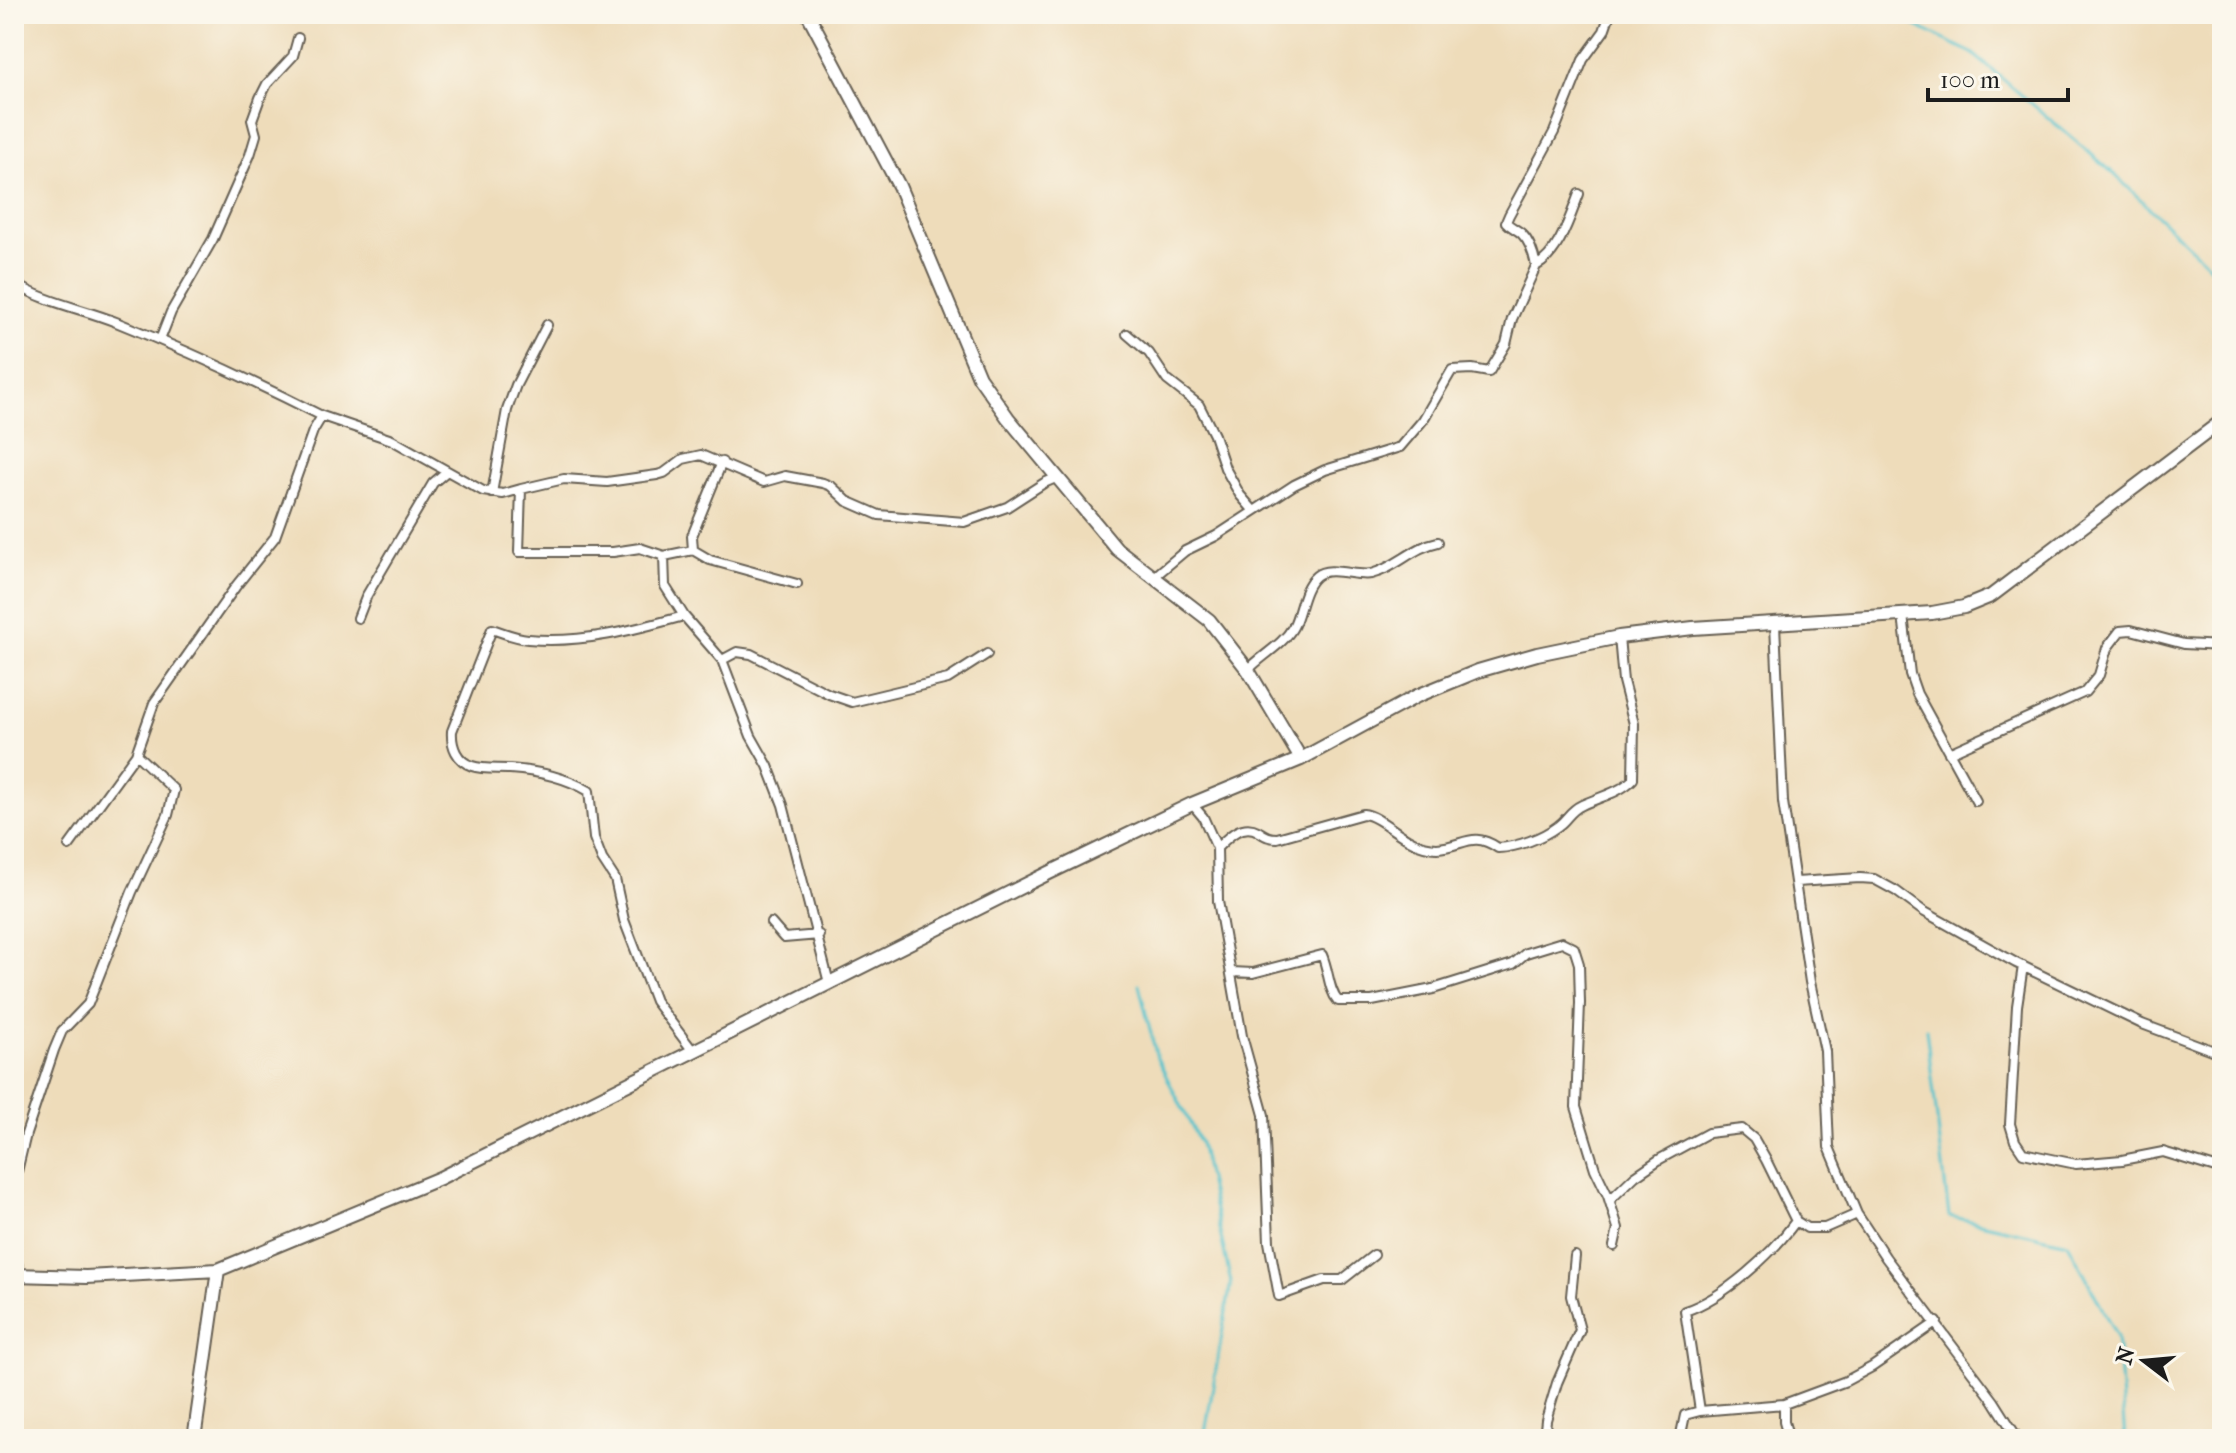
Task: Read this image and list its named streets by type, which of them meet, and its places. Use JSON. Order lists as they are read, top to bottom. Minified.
{"scale_bar":"100 m","north":"left"}
